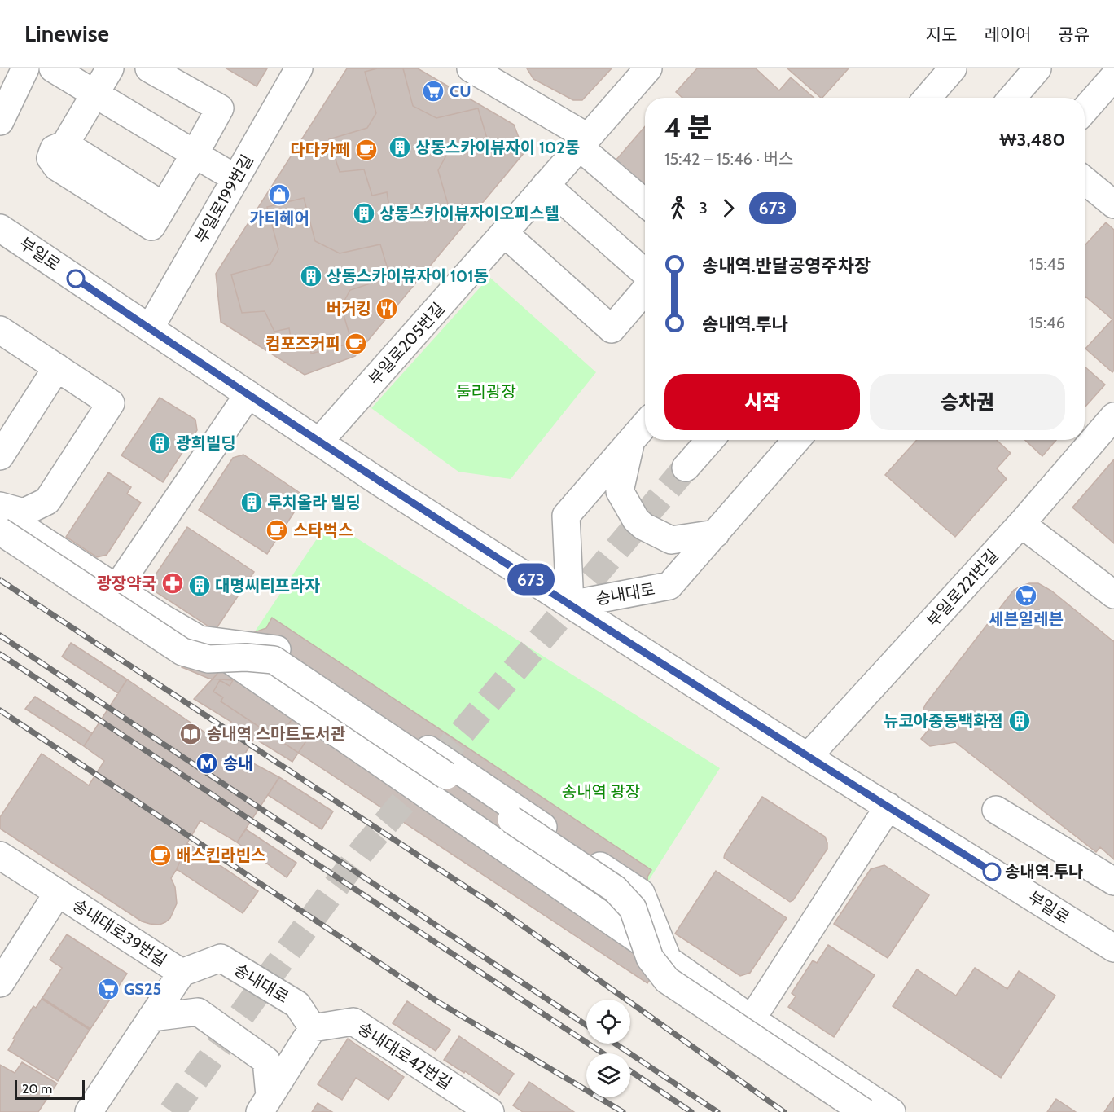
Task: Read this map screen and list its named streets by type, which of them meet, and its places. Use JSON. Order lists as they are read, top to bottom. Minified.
{"streets":{"street":["부일로199번길","부일로","부일로205번길","부일로221번길","송내대로","송내대로39번길","송내대로42번길"]},"crossings":[["부일로199번길","부일로"],["부일로","부일로205번길"],["부일로","부일로221번길"],["부일로","송내대로"],["송내대로","송내대로39번길"],["송내대로","송내대로42번길"]],"parks":["둘리광장","송내역 광장"],"places":{"supermarket":["CU","세븐일레븐","GS25"],"building":["상동스카이뷰자이 102동","상동스카이뷰자이오피스텔","상동스카이뷰자이 101동","광희빌딩","루치올라 빌딩","대명씨티프라자","뉴코아중동백화점"],"cafe":["다다카페","컴포즈커피","스타벅스","배스킨라빈스"],"shop":["가티헤어"],"restaurant":["버거킹"],"pharmacy":["광장약국"],"library":["송내역 스마트도서관"],"metro station":["송내"],"other":["송내역.투나"]},"lines":["bus line 673"],"scale_bar":"20 m","page":{"header":"Linewise","nav":["지도","레이어","공유"],"on_map":"673","heading":["4 분","15:42 – 15:46 · 버스","₩3,480"],"legs":["3","673"],"list":[{"name":"송내역.반달공영주차장","value":"15:45"},{"name":"송내역.투나","value":"15:46"}],"buttons":["시작","승차권"],"scale":"20 m"}}
